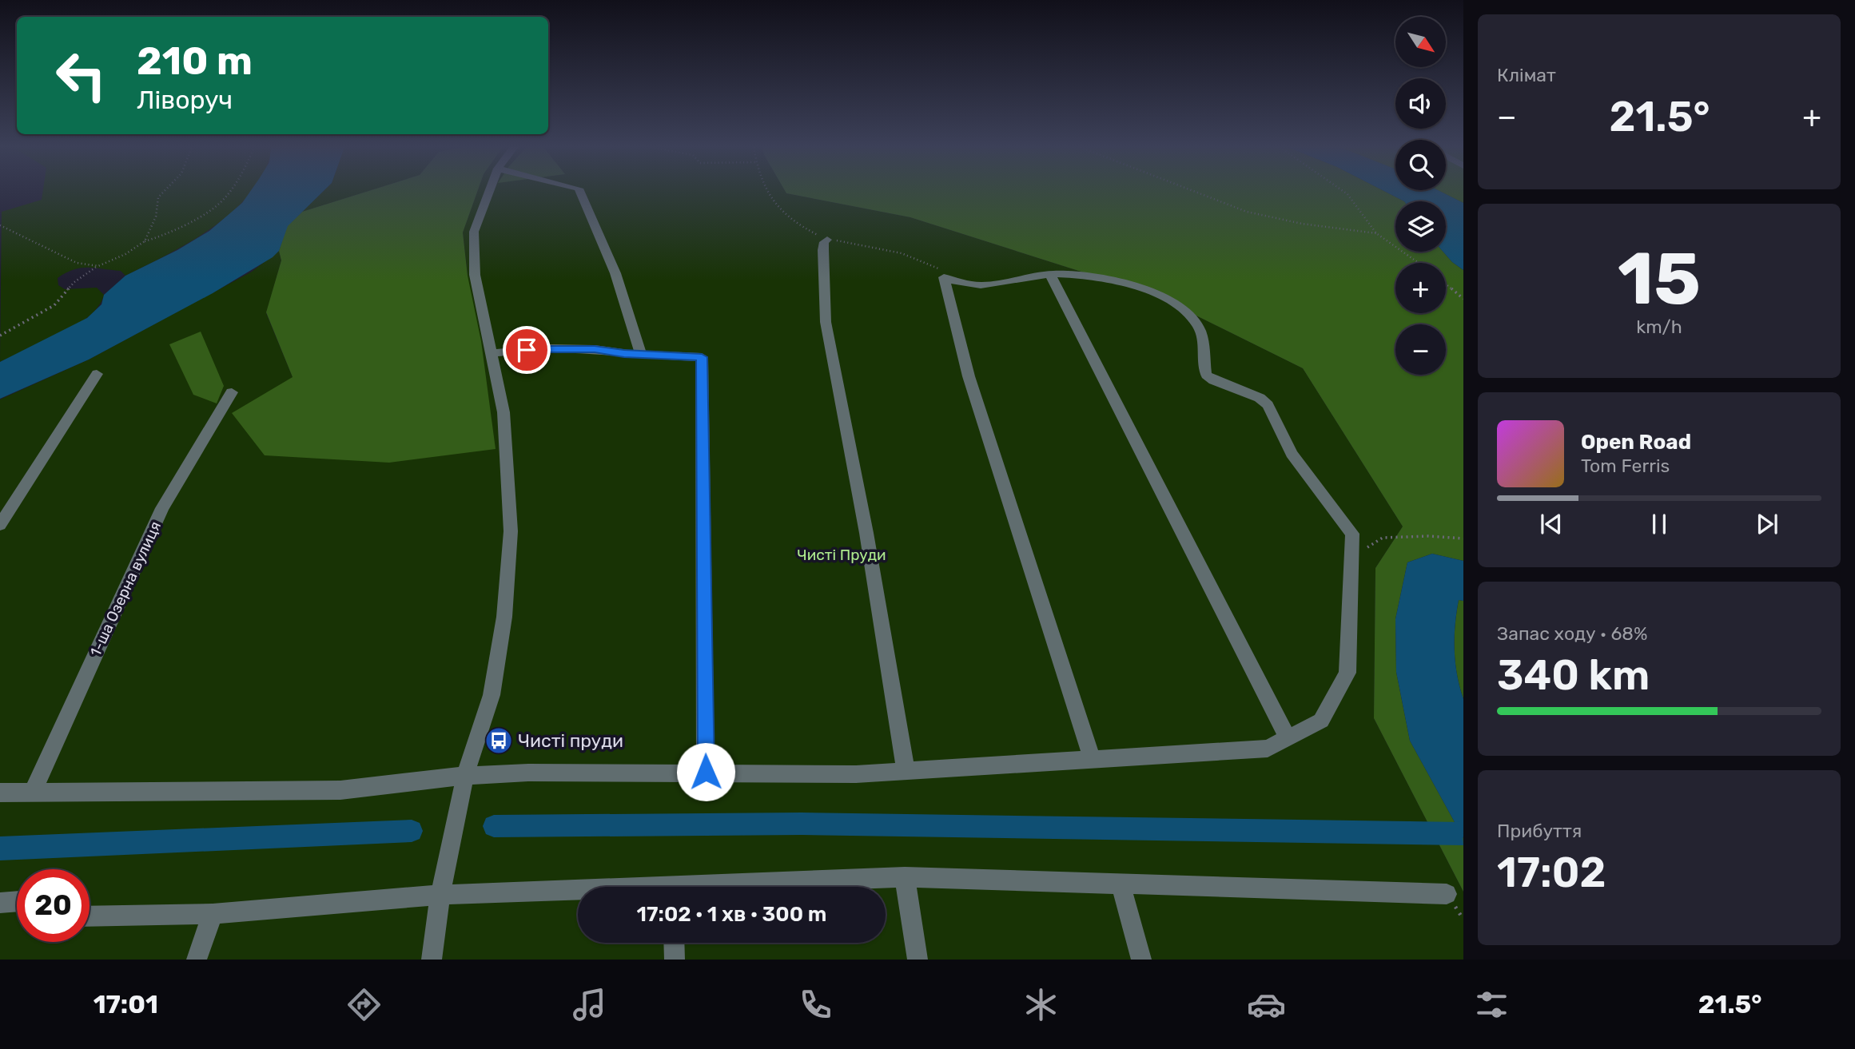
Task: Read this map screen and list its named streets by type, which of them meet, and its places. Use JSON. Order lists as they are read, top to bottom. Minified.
{"streets":{"street":["1-ша Озерна вулиця"]},"parks":["Чисті Пруди"],"places":{"bus stop":["Чисті пруди"]},"north":"bottom right","page":{"tile":["Клімат",["15","km/h"],["Запас ходу · 68%","340 km"],["Прибуття","17:02"]],"map_buttons":["+","−"],"turn":["210 m","Ліворуч"],"heat":["−","21.5°","+"],"song":["Open Road","Tom Ferris"],"limit":"20","trip":"17:02 · 1 хв · 300 m","tabs":["17:01","21.5°"]}}
